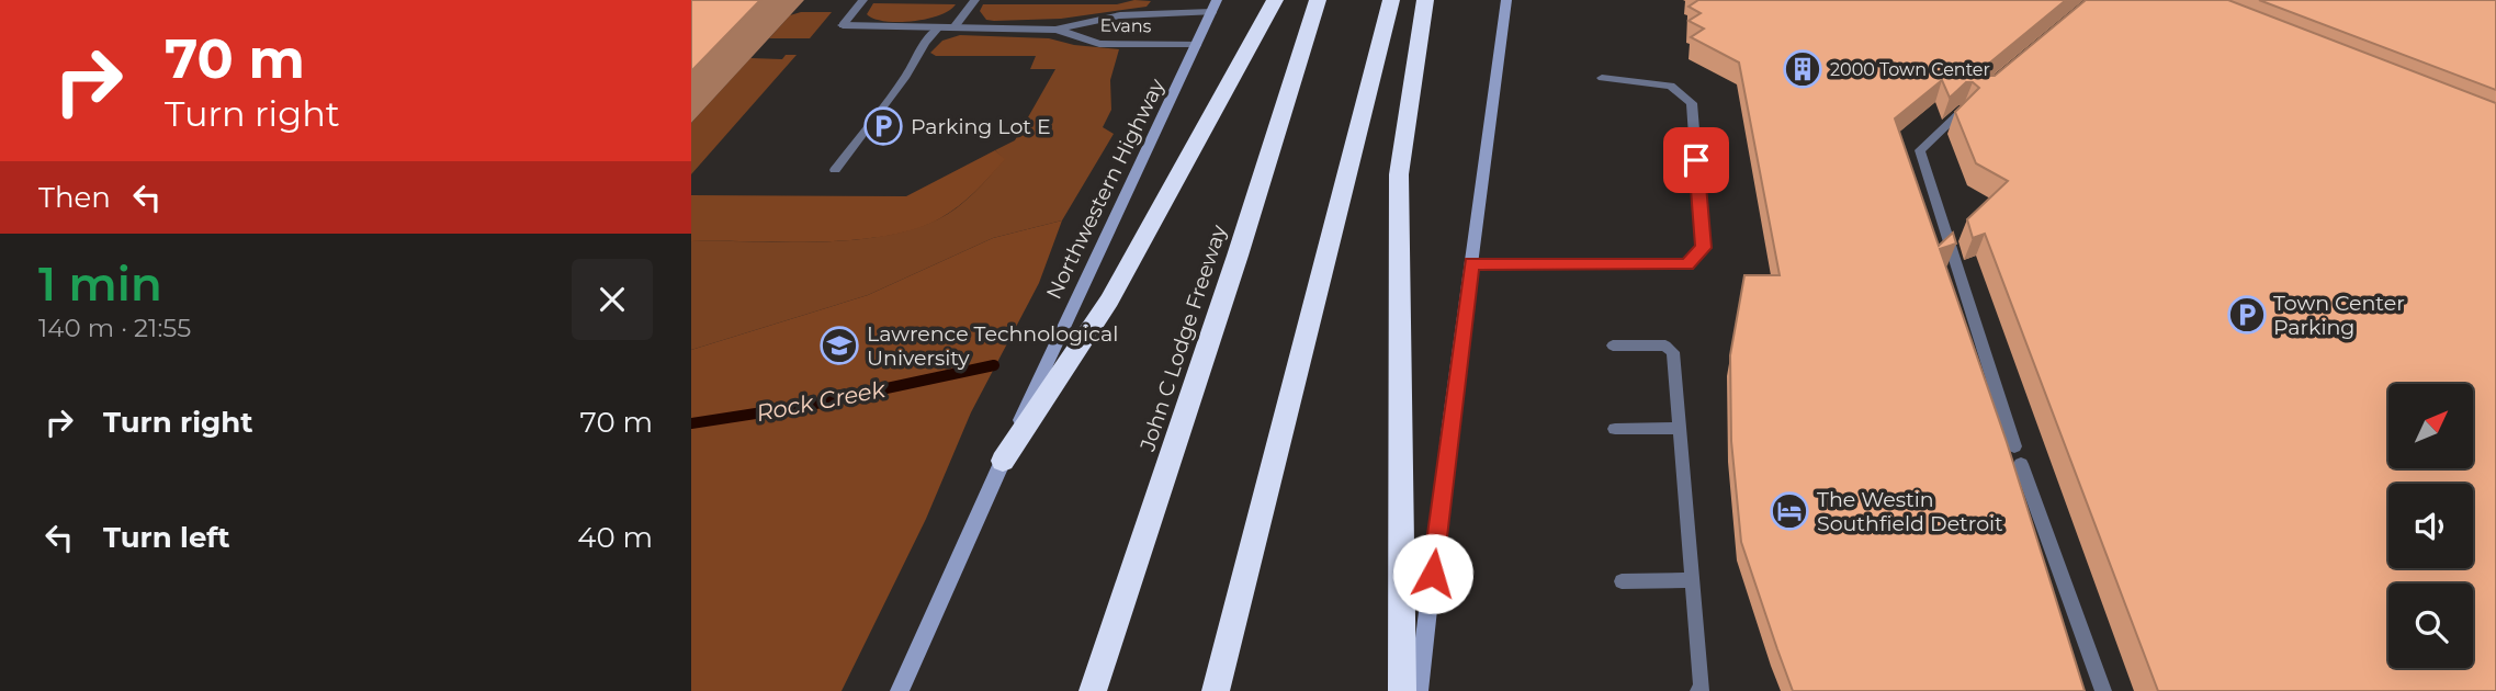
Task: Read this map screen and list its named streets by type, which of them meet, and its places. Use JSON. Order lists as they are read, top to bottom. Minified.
{"streets":{"highway":["John C Lodge Freeway"],"main road":["Northwestern Highway"],"street":["Evans"]},"crossings":[["Evans","Northwestern Highway"]],"water":["Rock Creek"],"places":{"building":["2000 Town Center"],"parking":["Parking Lot E","Town Center Parking"],"school or university":["Lawrence Technological University"],"hotel":["The Westin Southfield Detroit"]},"north":"top right","page":{"turn":["70 m","Turn right"],"then":"Then","heading":["1 min","140 m · 21:55"],"list":[{"name":"Turn right","value":"70 m"},{"name":"Turn left","value":"40 m"}]}}
